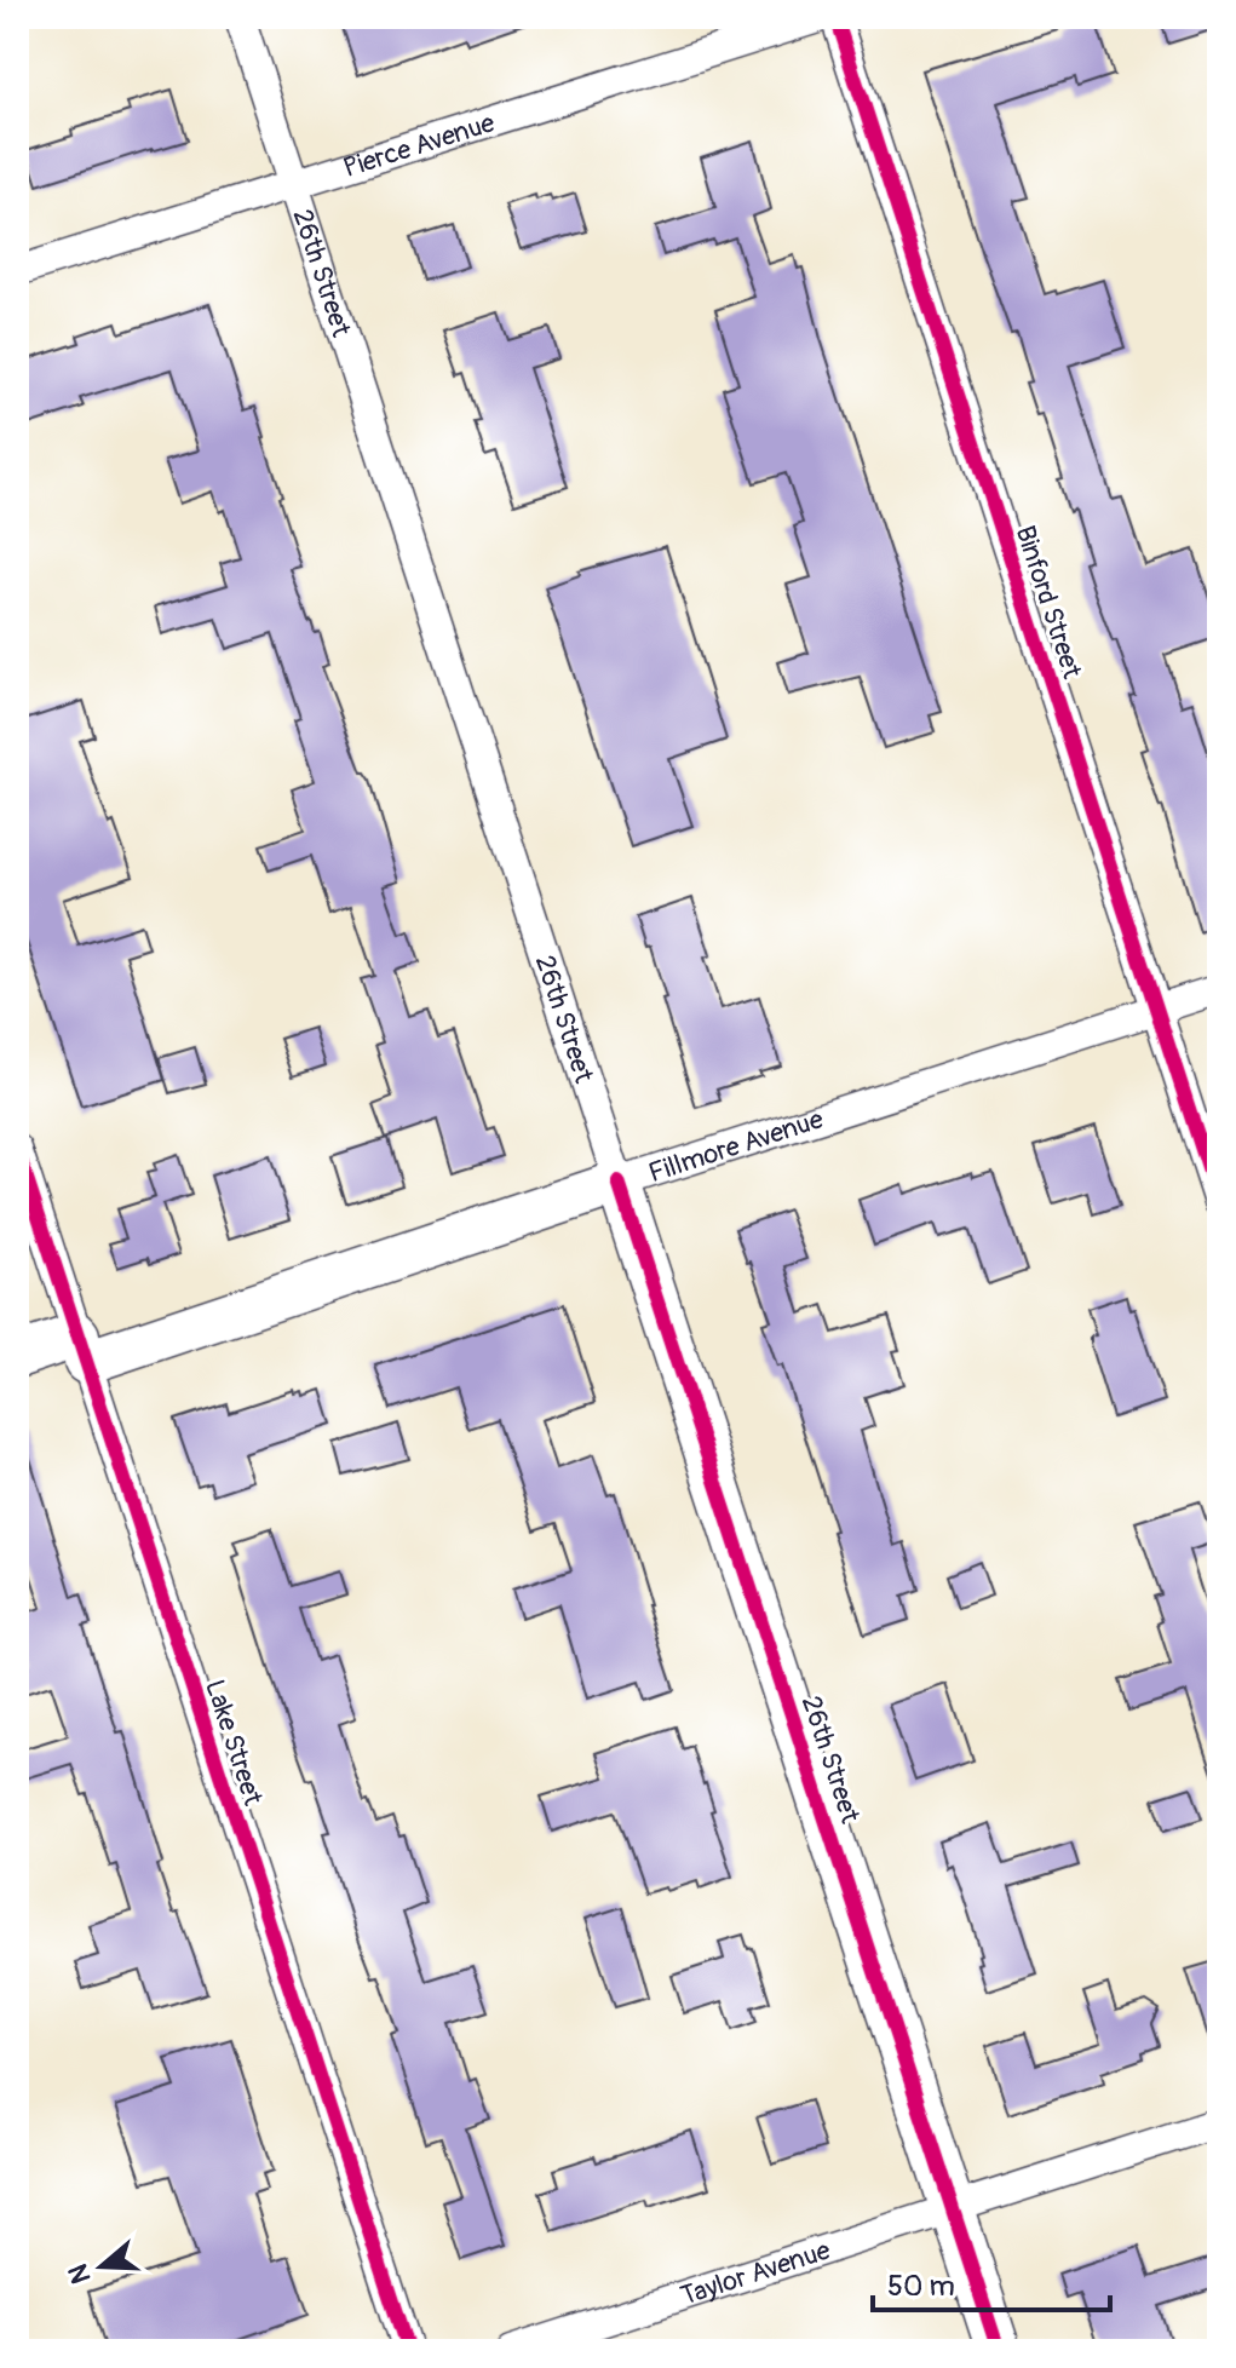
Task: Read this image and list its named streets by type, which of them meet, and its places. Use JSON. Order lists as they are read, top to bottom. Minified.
{"streets":{"street":["Pierce Avenue","26th Street","Binford Street","Fillmore Avenue","Lake Street","Taylor Avenue"]},"crossings":[["Pierce Avenue","26th Street"],["26th Street","Fillmore Avenue"],["26th Street","Taylor Avenue"],["Binford Street","Fillmore Avenue"],["Fillmore Avenue","Lake Street"]],"scale_bar":"50 m","north":"left"}
